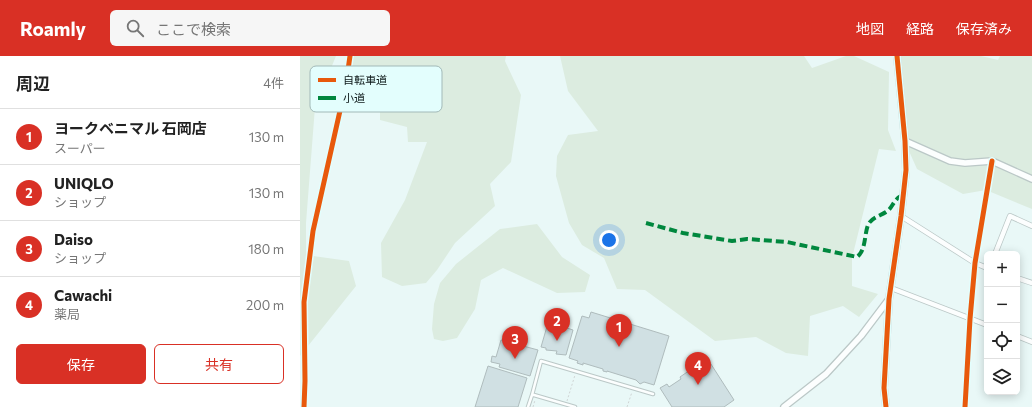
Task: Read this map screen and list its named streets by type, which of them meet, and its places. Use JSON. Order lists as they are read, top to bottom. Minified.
{"legend":["自転車道","小道"],"page":{"header":"Roamly","search":"ここで検索","nav":["地図","経路","保存済み"],"heading":["周辺","4件"],"list":[{"mark":"1","name":"ヨークベニマル 石岡店","note":"スーパー","value":"130 m"},{"mark":"2","name":"UNIQLO","note":"ショップ","value":"130 m"},{"mark":"3","name":"Daiso","note":"ショップ","value":"180 m"},{"mark":"4","name":"Cawachi","note":"薬局","value":"200 m"}],"map_buttons":["+","−"],"pins":["2","1","3","4"],"buttons":["保存","共有"]}}
